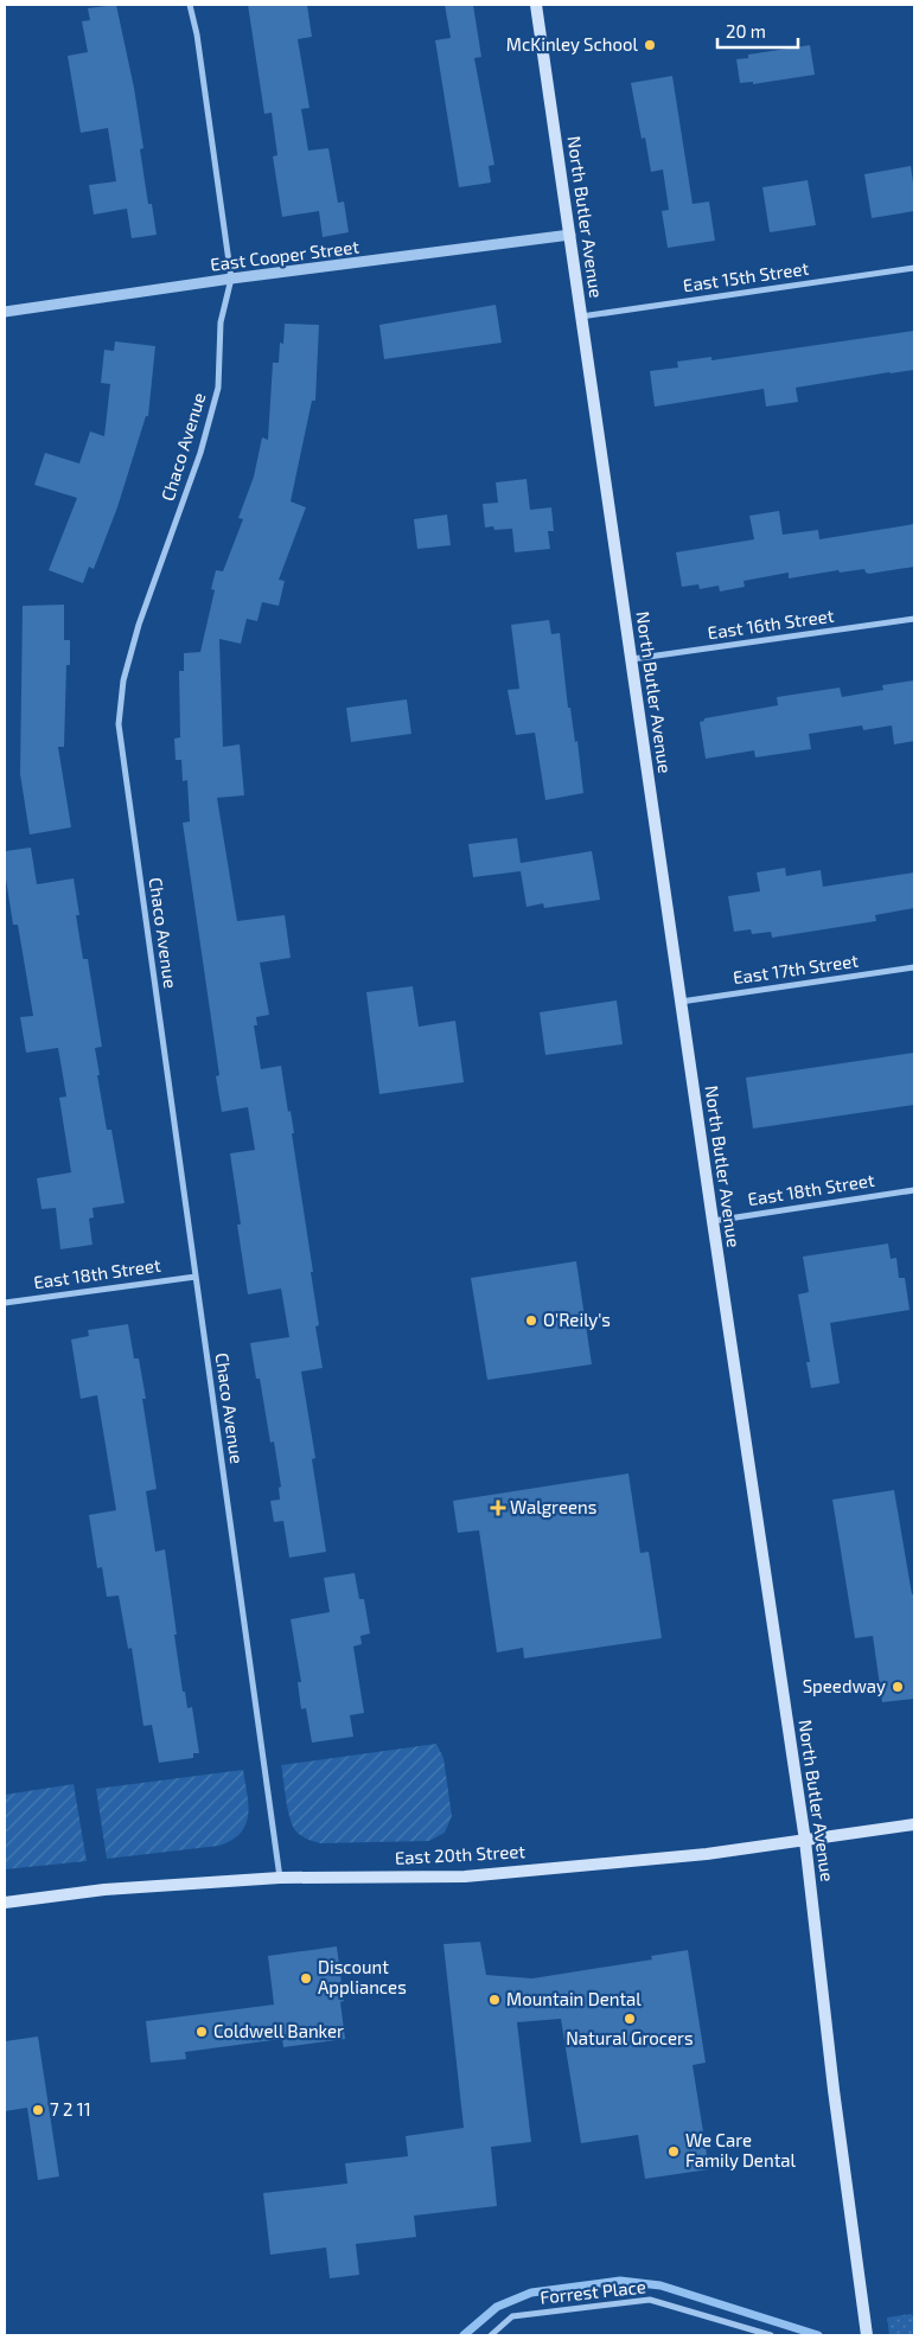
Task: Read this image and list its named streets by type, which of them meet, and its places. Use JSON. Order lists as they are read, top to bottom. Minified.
{"streets":{"main road":["North Butler Avenue","East 20th Street"],"street":["East Cooper Street","East 15th Street","Chaco Avenue","East 16th Street","East 17th Street","East 18th Street","Forrest Place"]},"crossings":[["North Butler Avenue","East Cooper Street"],["North Butler Avenue","East 15th Street"],["North Butler Avenue","East 16th Street"],["North Butler Avenue","East 17th Street"],["North Butler Avenue","East 18th Street"],["North Butler Avenue","East 20th Street"],["East Cooper Street","Chaco Avenue"],["Chaco Avenue","East 18th Street"],["Chaco Avenue","East 20th Street"]],"places":{"other":["McKinley School","O'Reily's","Speedway","Discount Appliances","Mountain Dental","Natural Grocers","Coldwell Banker","7 2 11","We Care Family Dental"],"health":["Walgreens"]},"scale_bar":"20 m"}
